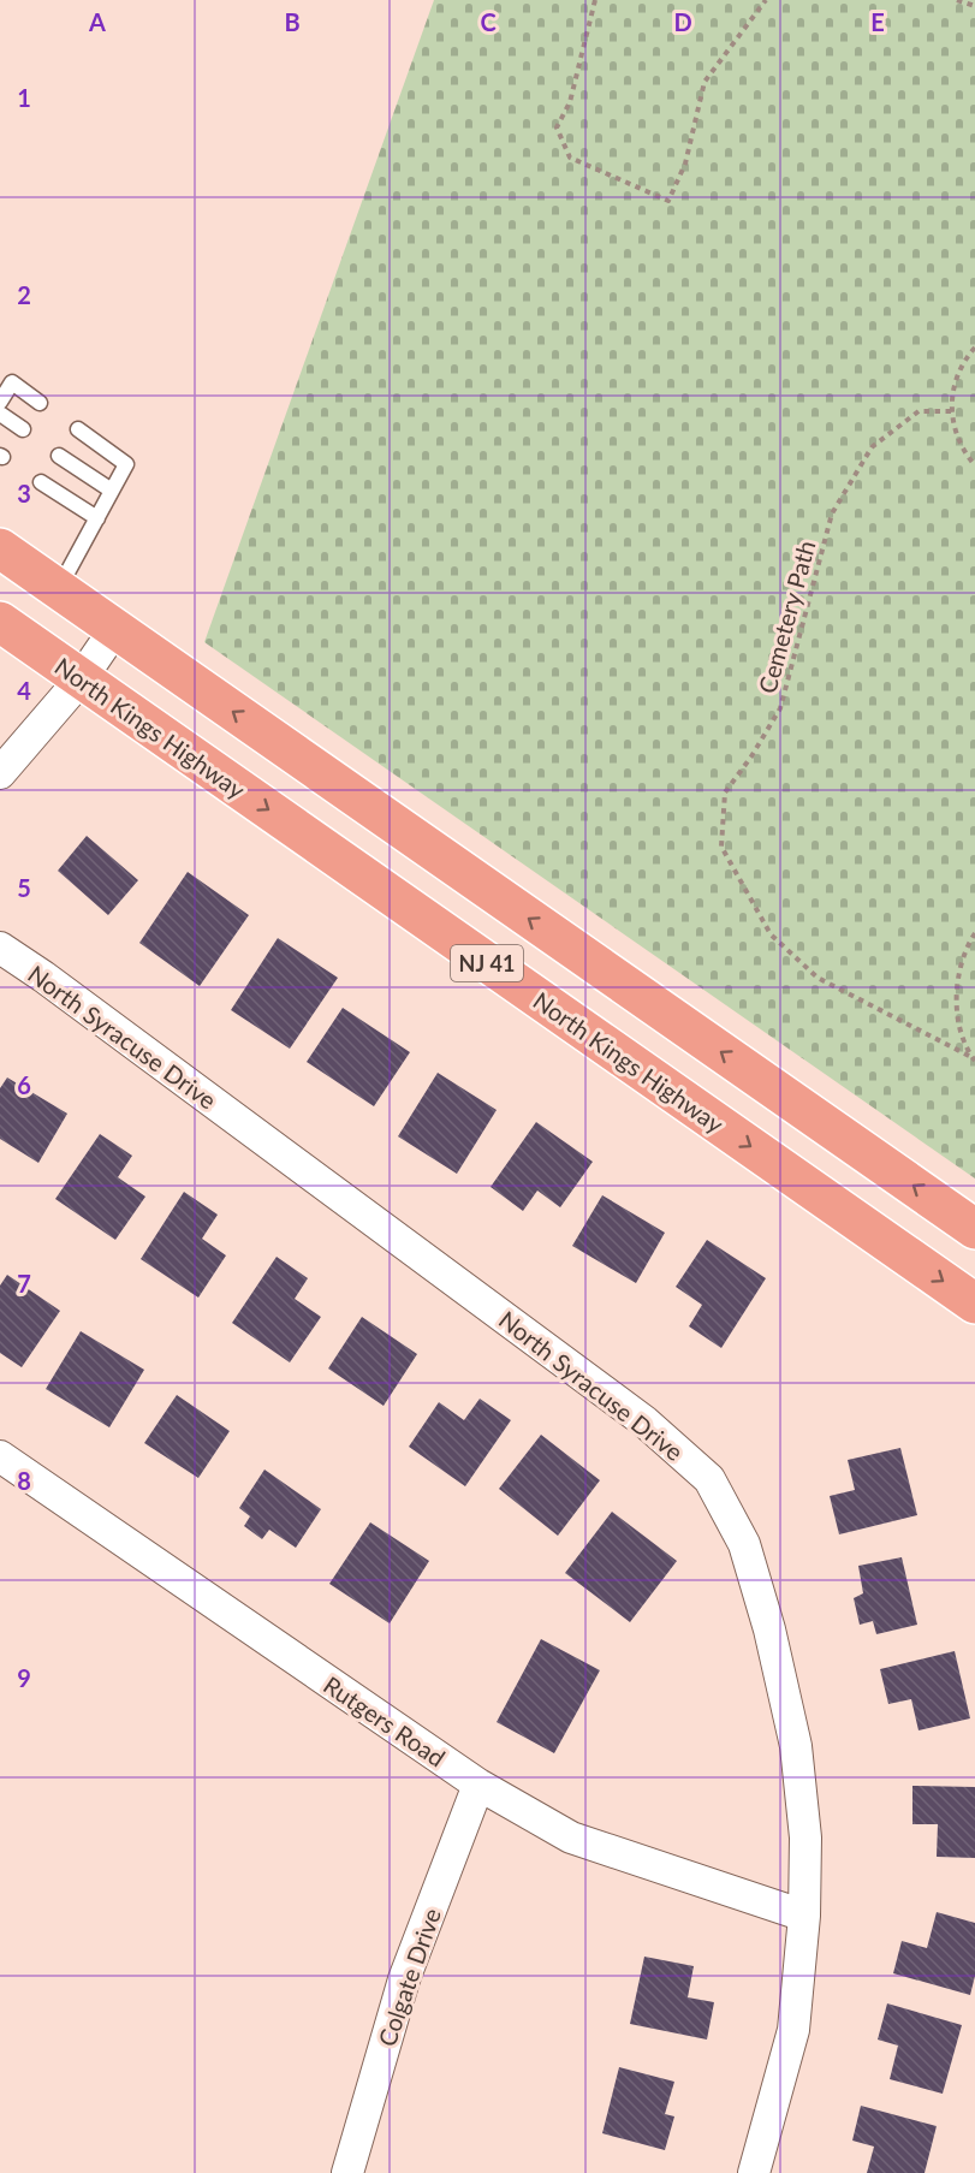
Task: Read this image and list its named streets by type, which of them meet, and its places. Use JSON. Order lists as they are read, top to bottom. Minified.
{"streets":{"main road":["North Kings Highway","NJ 41"],"street":["North Syracuse Drive","Rutgers Road","Colgate Drive"],"path":["Cemetery Path"]},"crossings":[["North Syracuse Drive","Rutgers Road"],["Rutgers Road","Colgate Drive"]],"grid":{"columns":["A","B","C","D","E"],"rows":["1","2","3","4","5","6","7","8","9"]}}
